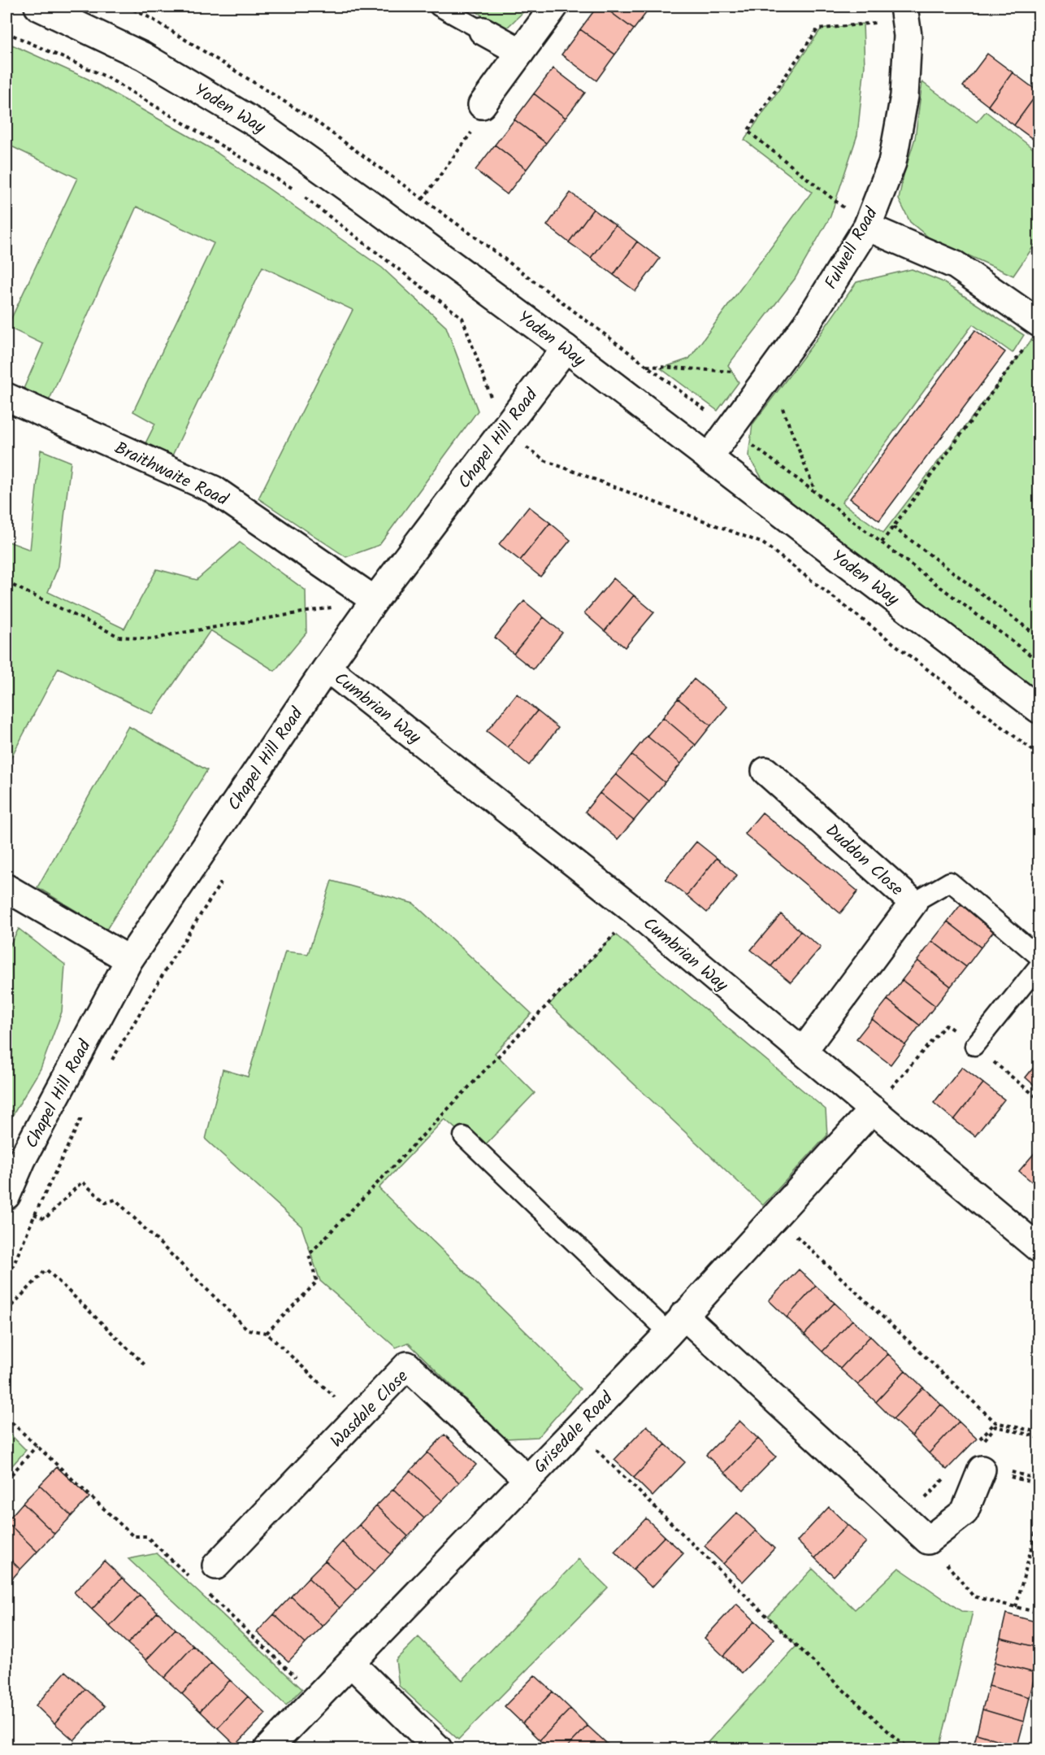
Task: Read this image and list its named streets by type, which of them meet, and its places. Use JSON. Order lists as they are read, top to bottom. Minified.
{"streets":{"street":["Yoden Way","Fulwell Road","Chapel Hill Road","Braithwaite Road","Cumbrian Way","Duddon Close","Wasdale Close","Grisedale Road"]},"crossings":[["Yoden Way","Fulwell Road"],["Yoden Way","Chapel Hill Road"],["Chapel Hill Road","Braithwaite Road"],["Chapel Hill Road","Cumbrian Way"],["Cumbrian Way","Duddon Close"],["Cumbrian Way","Grisedale Road"],["Wasdale Close","Grisedale Road"]]}
